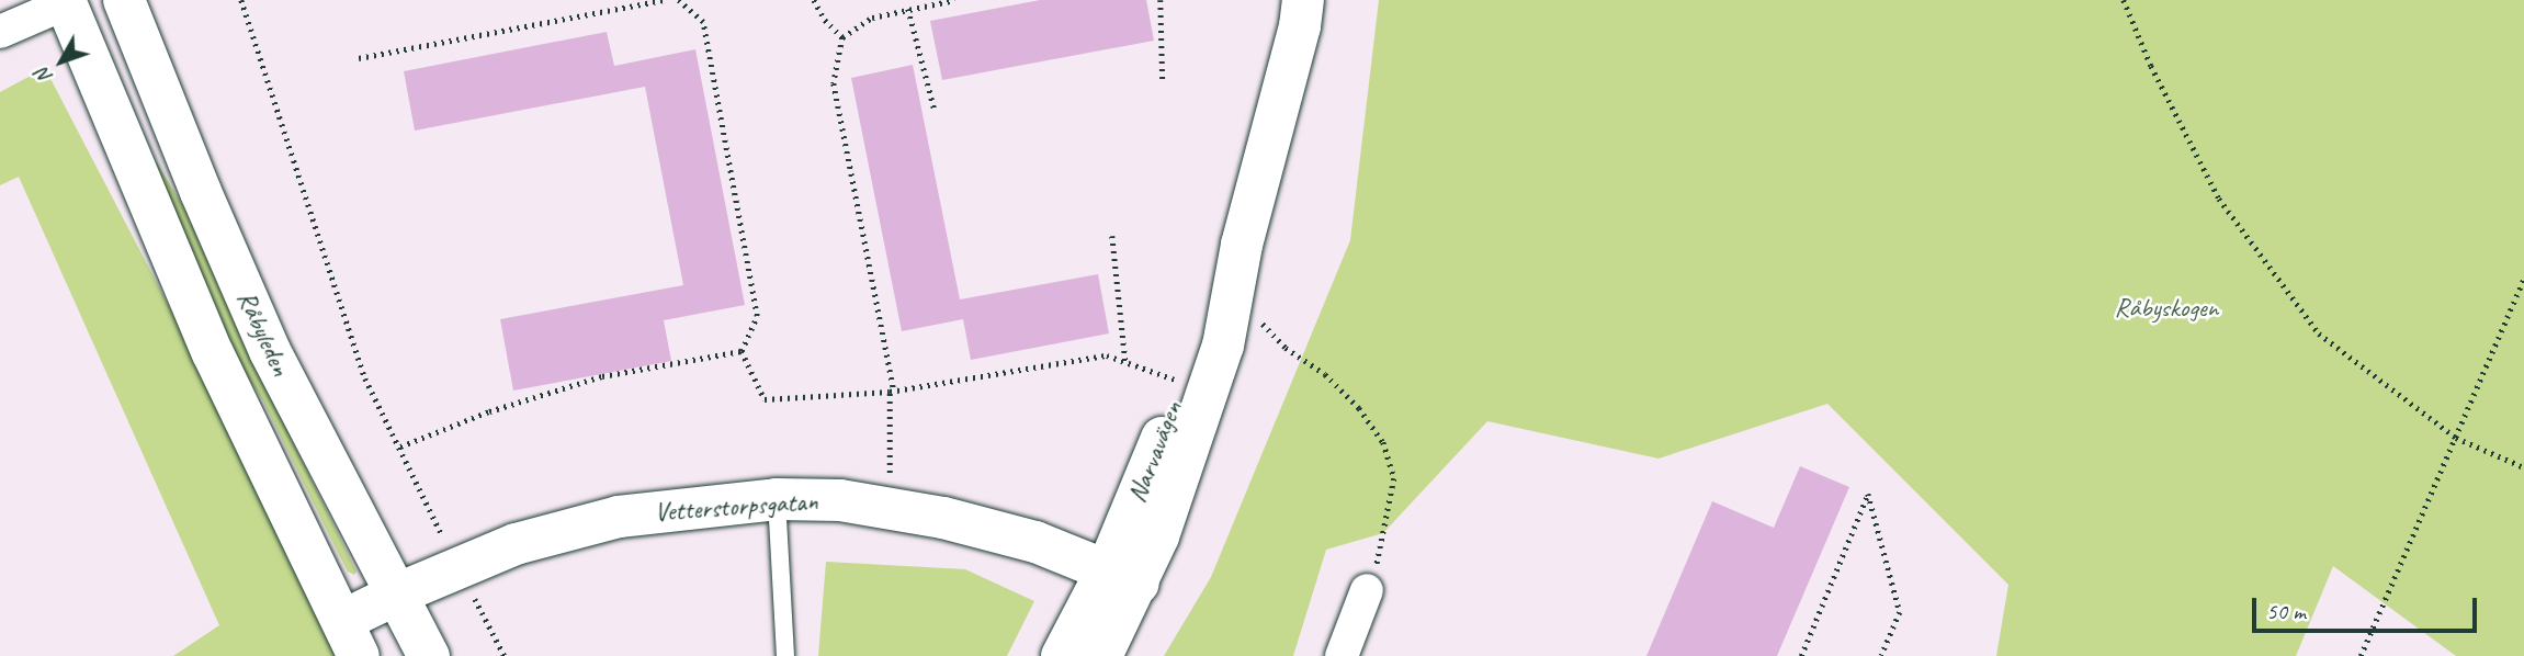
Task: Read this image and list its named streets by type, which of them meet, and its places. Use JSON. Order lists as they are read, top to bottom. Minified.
{"streets":{"main road":["Råbyleden","Narvavägen","Vetterstorpsgatan"]},"crossings":[["Råbyleden","Vetterstorpsgatan"],["Narvavägen","Vetterstorpsgatan"]],"parks":["Råbyskogen"],"scale_bar":"50 m","north":"bottom left"}
